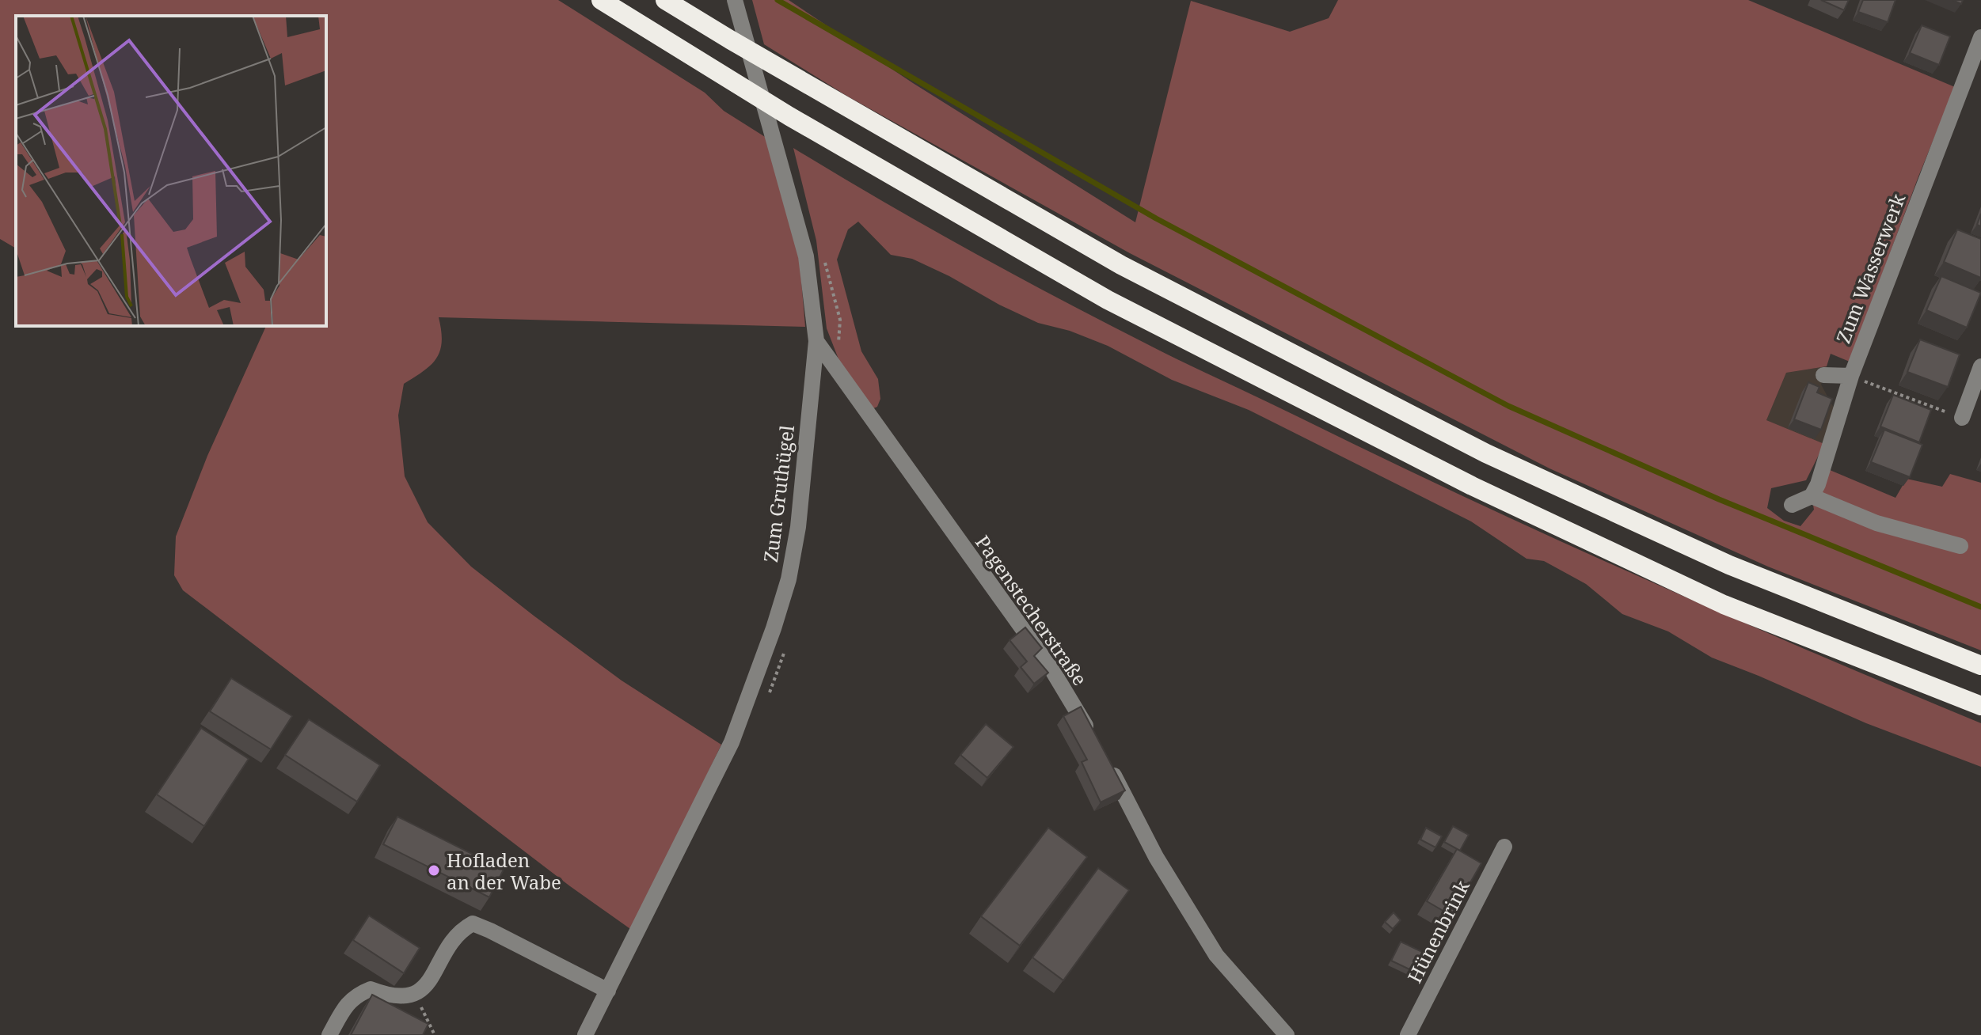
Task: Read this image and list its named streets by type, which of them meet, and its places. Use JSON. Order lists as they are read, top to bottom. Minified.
{"streets":{"street":["Zum Wasserwerk","Zum Gruthügel","Pagenstecherstraße","Hünenbrink"]},"crossings":[["Zum Gruthügel","Pagenstecherstraße"]],"places":["Hofladen an der Wabe"]}
